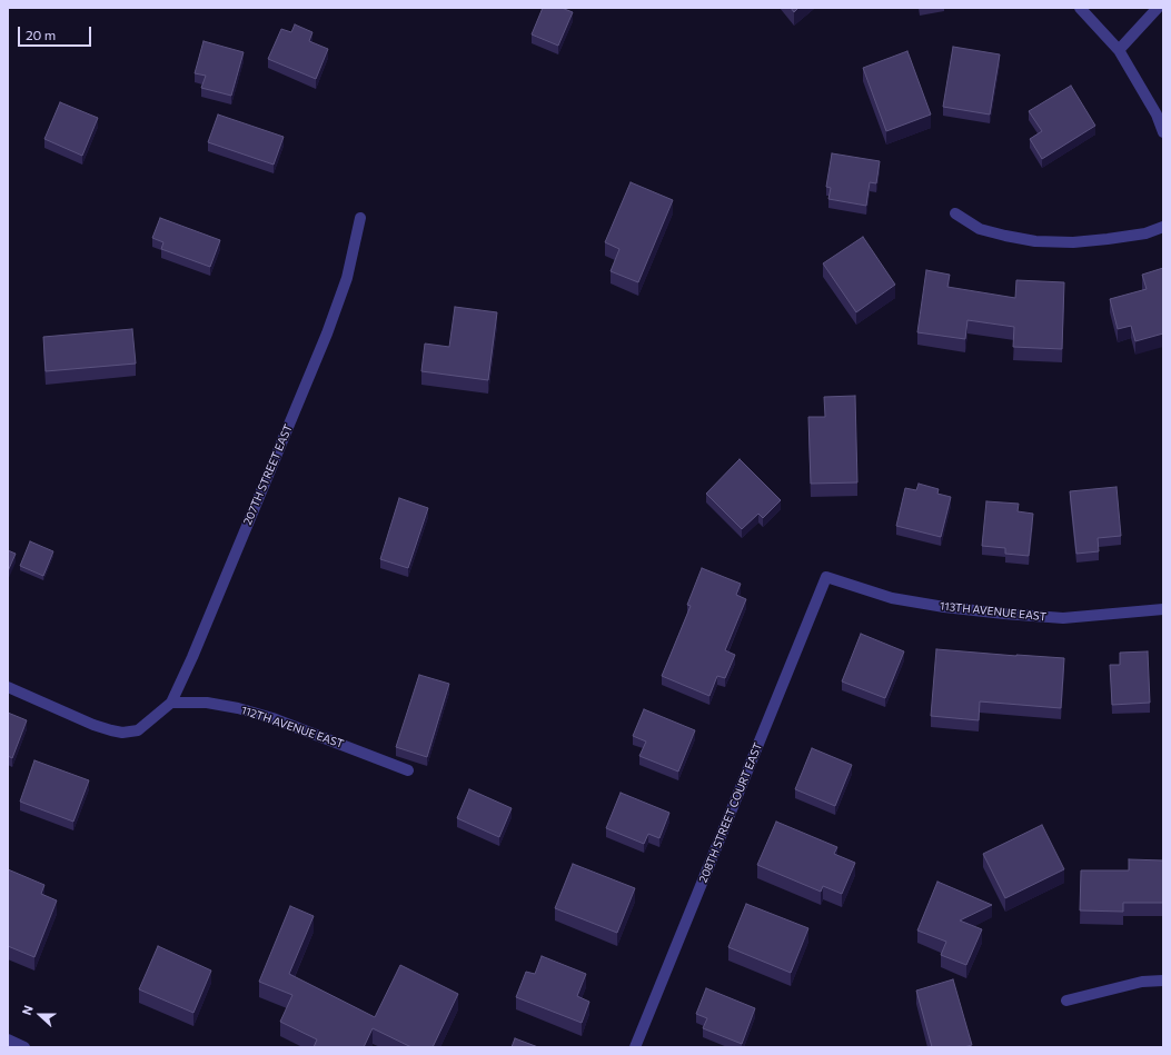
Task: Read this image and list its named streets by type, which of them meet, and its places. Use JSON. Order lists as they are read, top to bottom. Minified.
{"streets":{"street":["207TH STREET EAST","113TH AVENUE EAST","112TH AVENUE EAST","208TH STREET COURT EAST"]},"crossings":[["207TH STREET EAST","112TH AVENUE EAST"],["113TH AVENUE EAST","208TH STREET COURT EAST"]],"scale_bar":"20 m","north":"left"}
